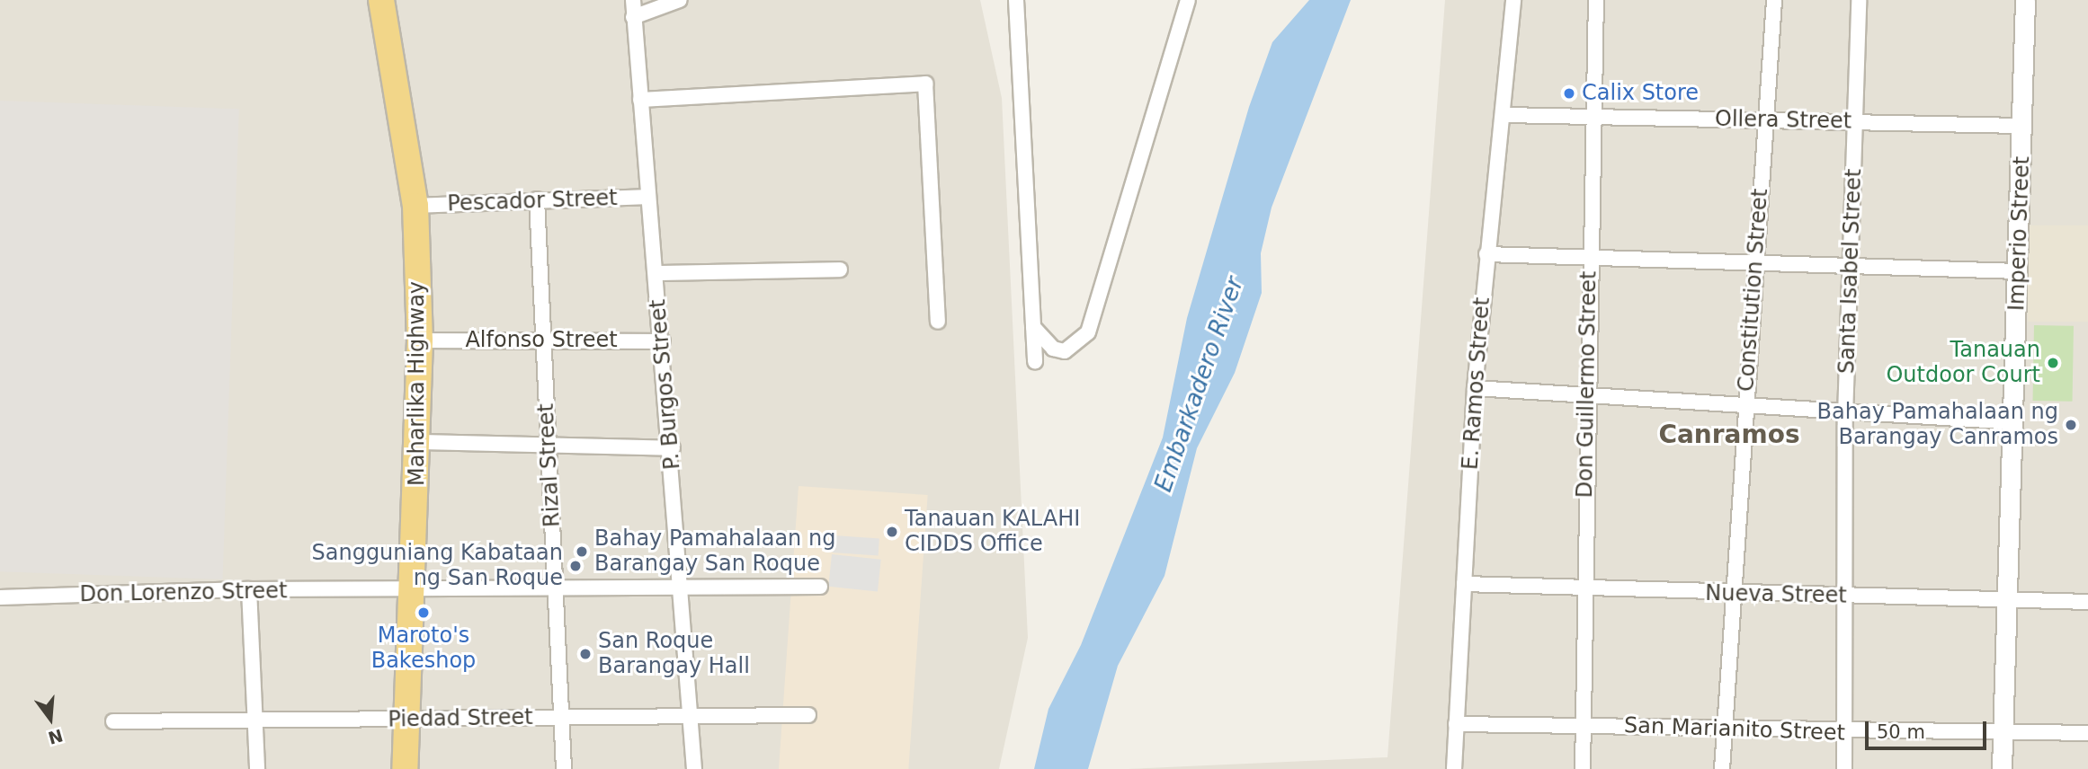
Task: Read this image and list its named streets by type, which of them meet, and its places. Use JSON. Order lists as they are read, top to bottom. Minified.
{"streets":{"highway":["Maharlika Highway"],"street":["Ollera Street","Pescador Street","Imperio Street","Santa Isabel Street","Constitution Street","Alfonso Street","E. Ramos Street","P. Burgos Street","Don Guillermo Street","Rizal Street","Don Lorenzo Street","Nueva Street","Piedad Street","San Marianito Street"]},"crossings":[["Ollera Street","Imperio Street"],["Ollera Street","Santa Isabel Street"],["Ollera Street","Constitution Street"],["Ollera Street","E. Ramos Street"],["Ollera Street","Don Guillermo Street"],["Pescador Street","Maharlika Highway"],["Pescador Street","P. Burgos Street"],["Pescador Street","Rizal Street"],["Imperio Street","Nueva Street"],["Imperio Street","San Marianito Street"],["Santa Isabel Street","Nueva Street"],["Santa Isabel Street","San Marianito Street"],["Constitution Street","Nueva Street"],["Constitution Street","San Marianito Street"],["Alfonso Street","Maharlika Highway"],["Alfonso Street","P. Burgos Street"],["Alfonso Street","Rizal Street"],["Maharlika Highway","Don Lorenzo Street"],["Maharlika Highway","Piedad Street"],["E. Ramos Street","Nueva Street"],["E. Ramos Street","San Marianito Street"],["P. Burgos Street","Don Lorenzo Street"],["P. Burgos Street","Piedad Street"],["Don Guillermo Street","Nueva Street"],["Don Guillermo Street","San Marianito Street"],["Rizal Street","Don Lorenzo Street"],["Rizal Street","Piedad Street"]],"districts":["Canramos"],"water":["Embarkadero River"],"places":["Calix Store","Tanauan Outdoor Court","Bahay Pamahalaan ng Barangay Canramos","Tanauan KALAHI CIDDS Office","Bahay Pamahalaan ng Barangay San Roque","Sangguniang Kabataan ng San Roque","Maroto's Bakeshop","San Roque Barangay Hall"],"scale_bar":"50 m","north":"bottom"}
